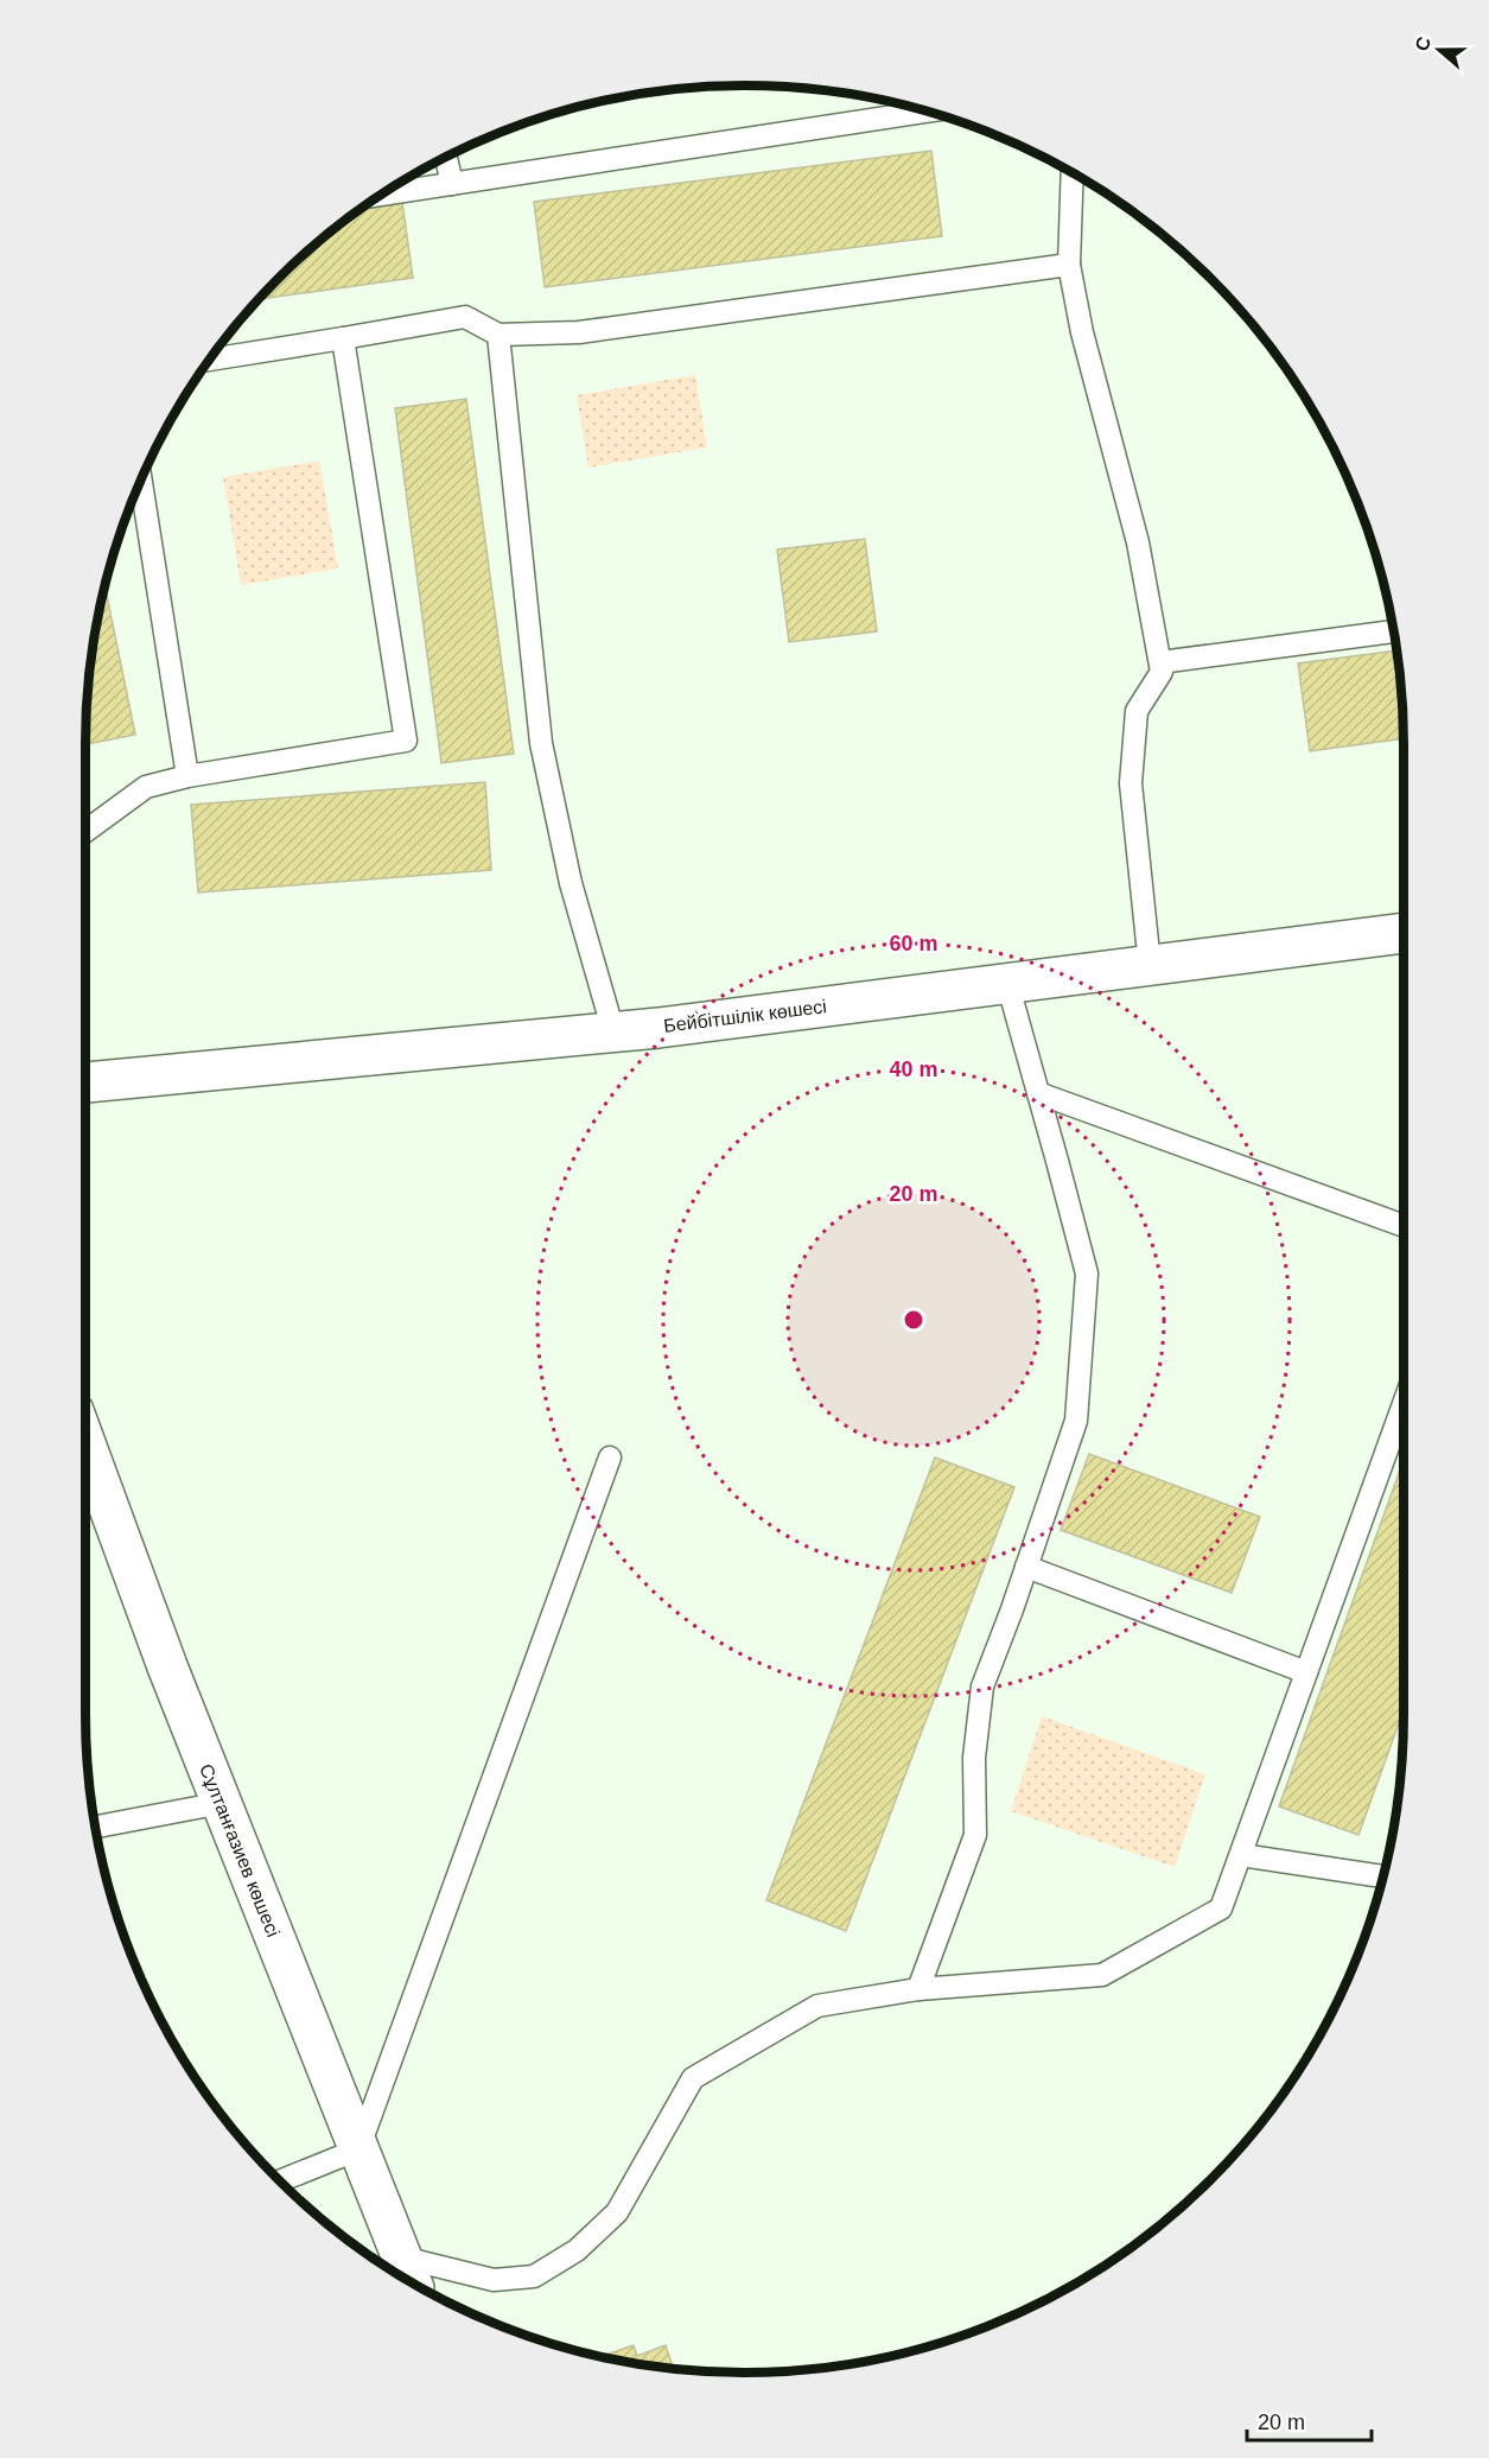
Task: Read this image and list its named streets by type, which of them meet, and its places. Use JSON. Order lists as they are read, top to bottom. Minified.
{"streets":{"street":["Бейбітшілік көшесі","Сұлтанғазиев көшесі"]},"scale_bar":"20 m","north":"left","rings":["60 m","40 m","20 m"]}
